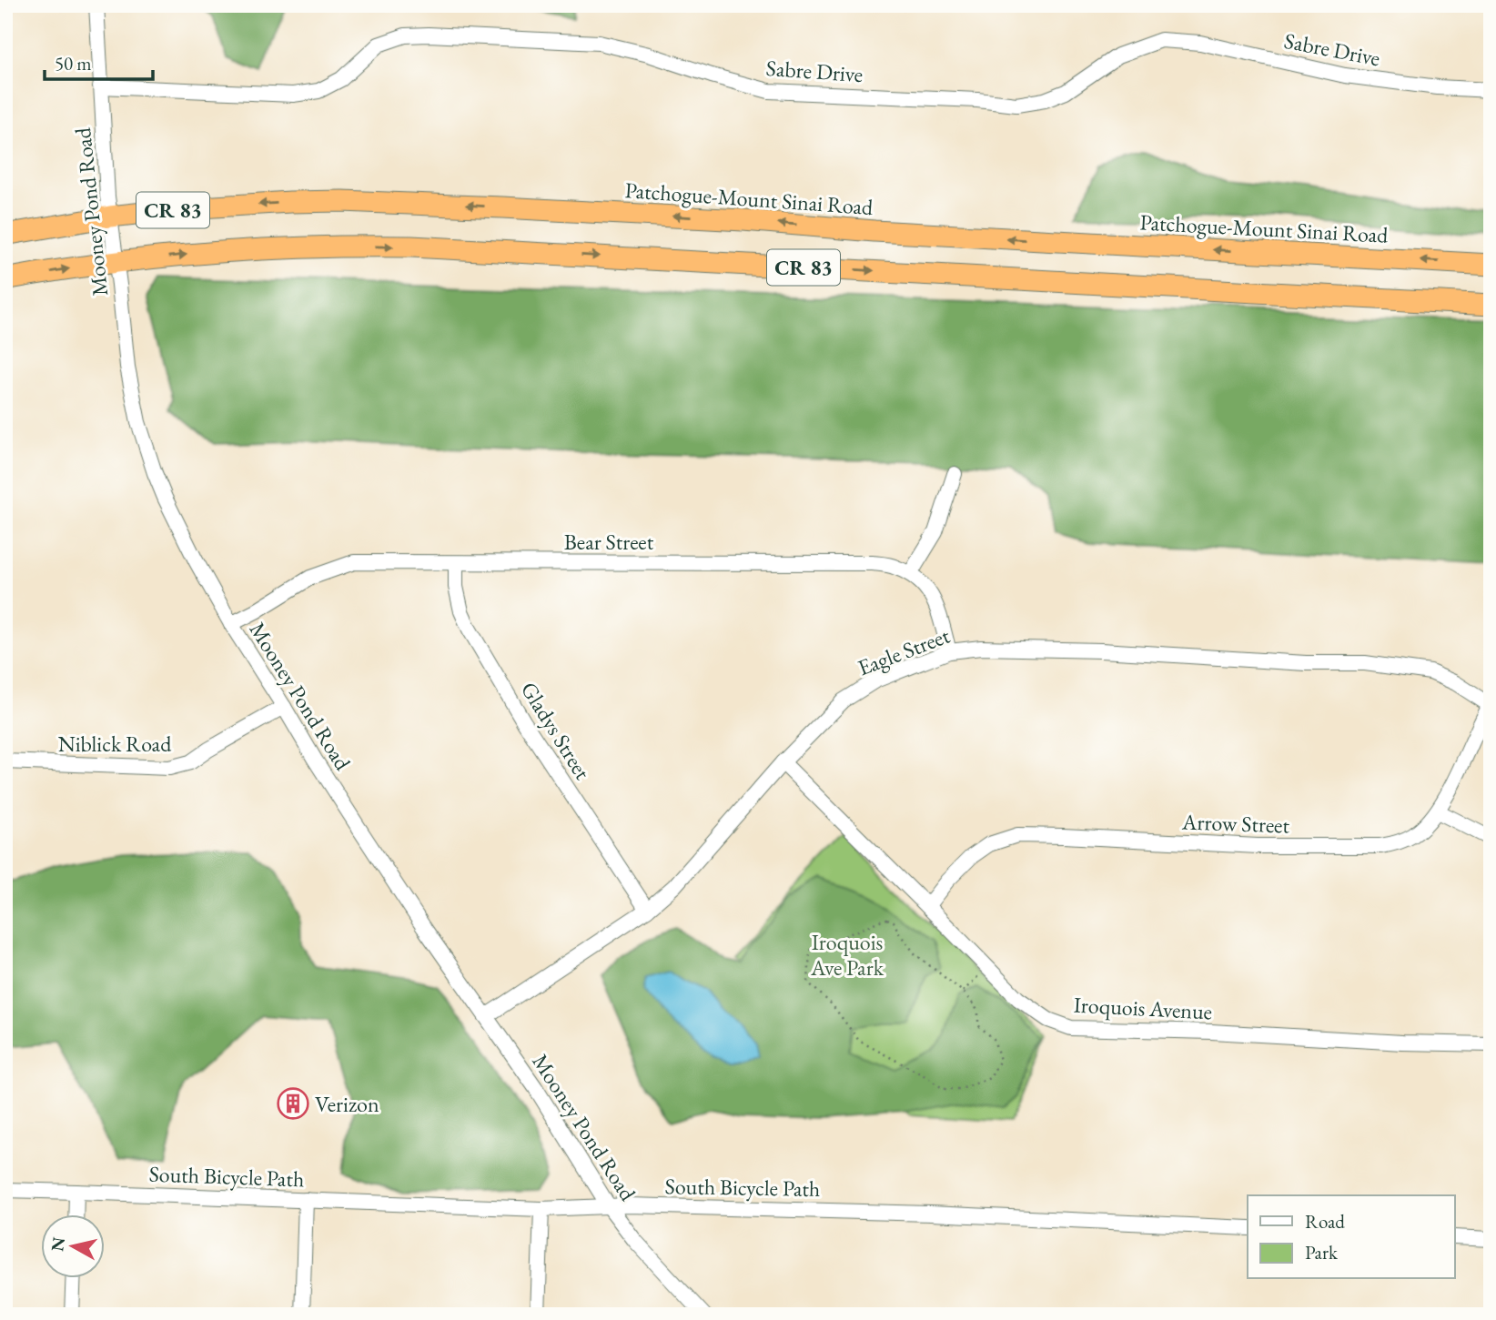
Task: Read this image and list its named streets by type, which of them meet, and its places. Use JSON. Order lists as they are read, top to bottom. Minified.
{"streets":{"highway":["Patchogue-Mount Sinai Road","CR 83"],"street":["Sabre Drive","Mooney Pond Road","Bear Street","Eagle Street","Gladys Street","Niblick Road","Arrow Street","Iroquois Avenue","South Bicycle Path"]},"crossings":[["Sabre Drive","Mooney Pond Road"],["Patchogue-Mount Sinai Road","Mooney Pond Road"],["CR 83","Mooney Pond Road"],["Mooney Pond Road","Bear Street"],["Mooney Pond Road","Eagle Street"],["Mooney Pond Road","Niblick Road"],["Mooney Pond Road","South Bicycle Path"],["Bear Street","Eagle Street"],["Bear Street","Gladys Street"],["Eagle Street","Gladys Street"],["Eagle Street","Arrow Street"],["Eagle Street","Iroquois Avenue"],["Arrow Street","Iroquois Avenue"]],"parks":["Iroquois Ave Park"],"places":{"building":["Verizon"]},"legend":["Road","Park"],"scale_bar":"50 m","north":"left"}
